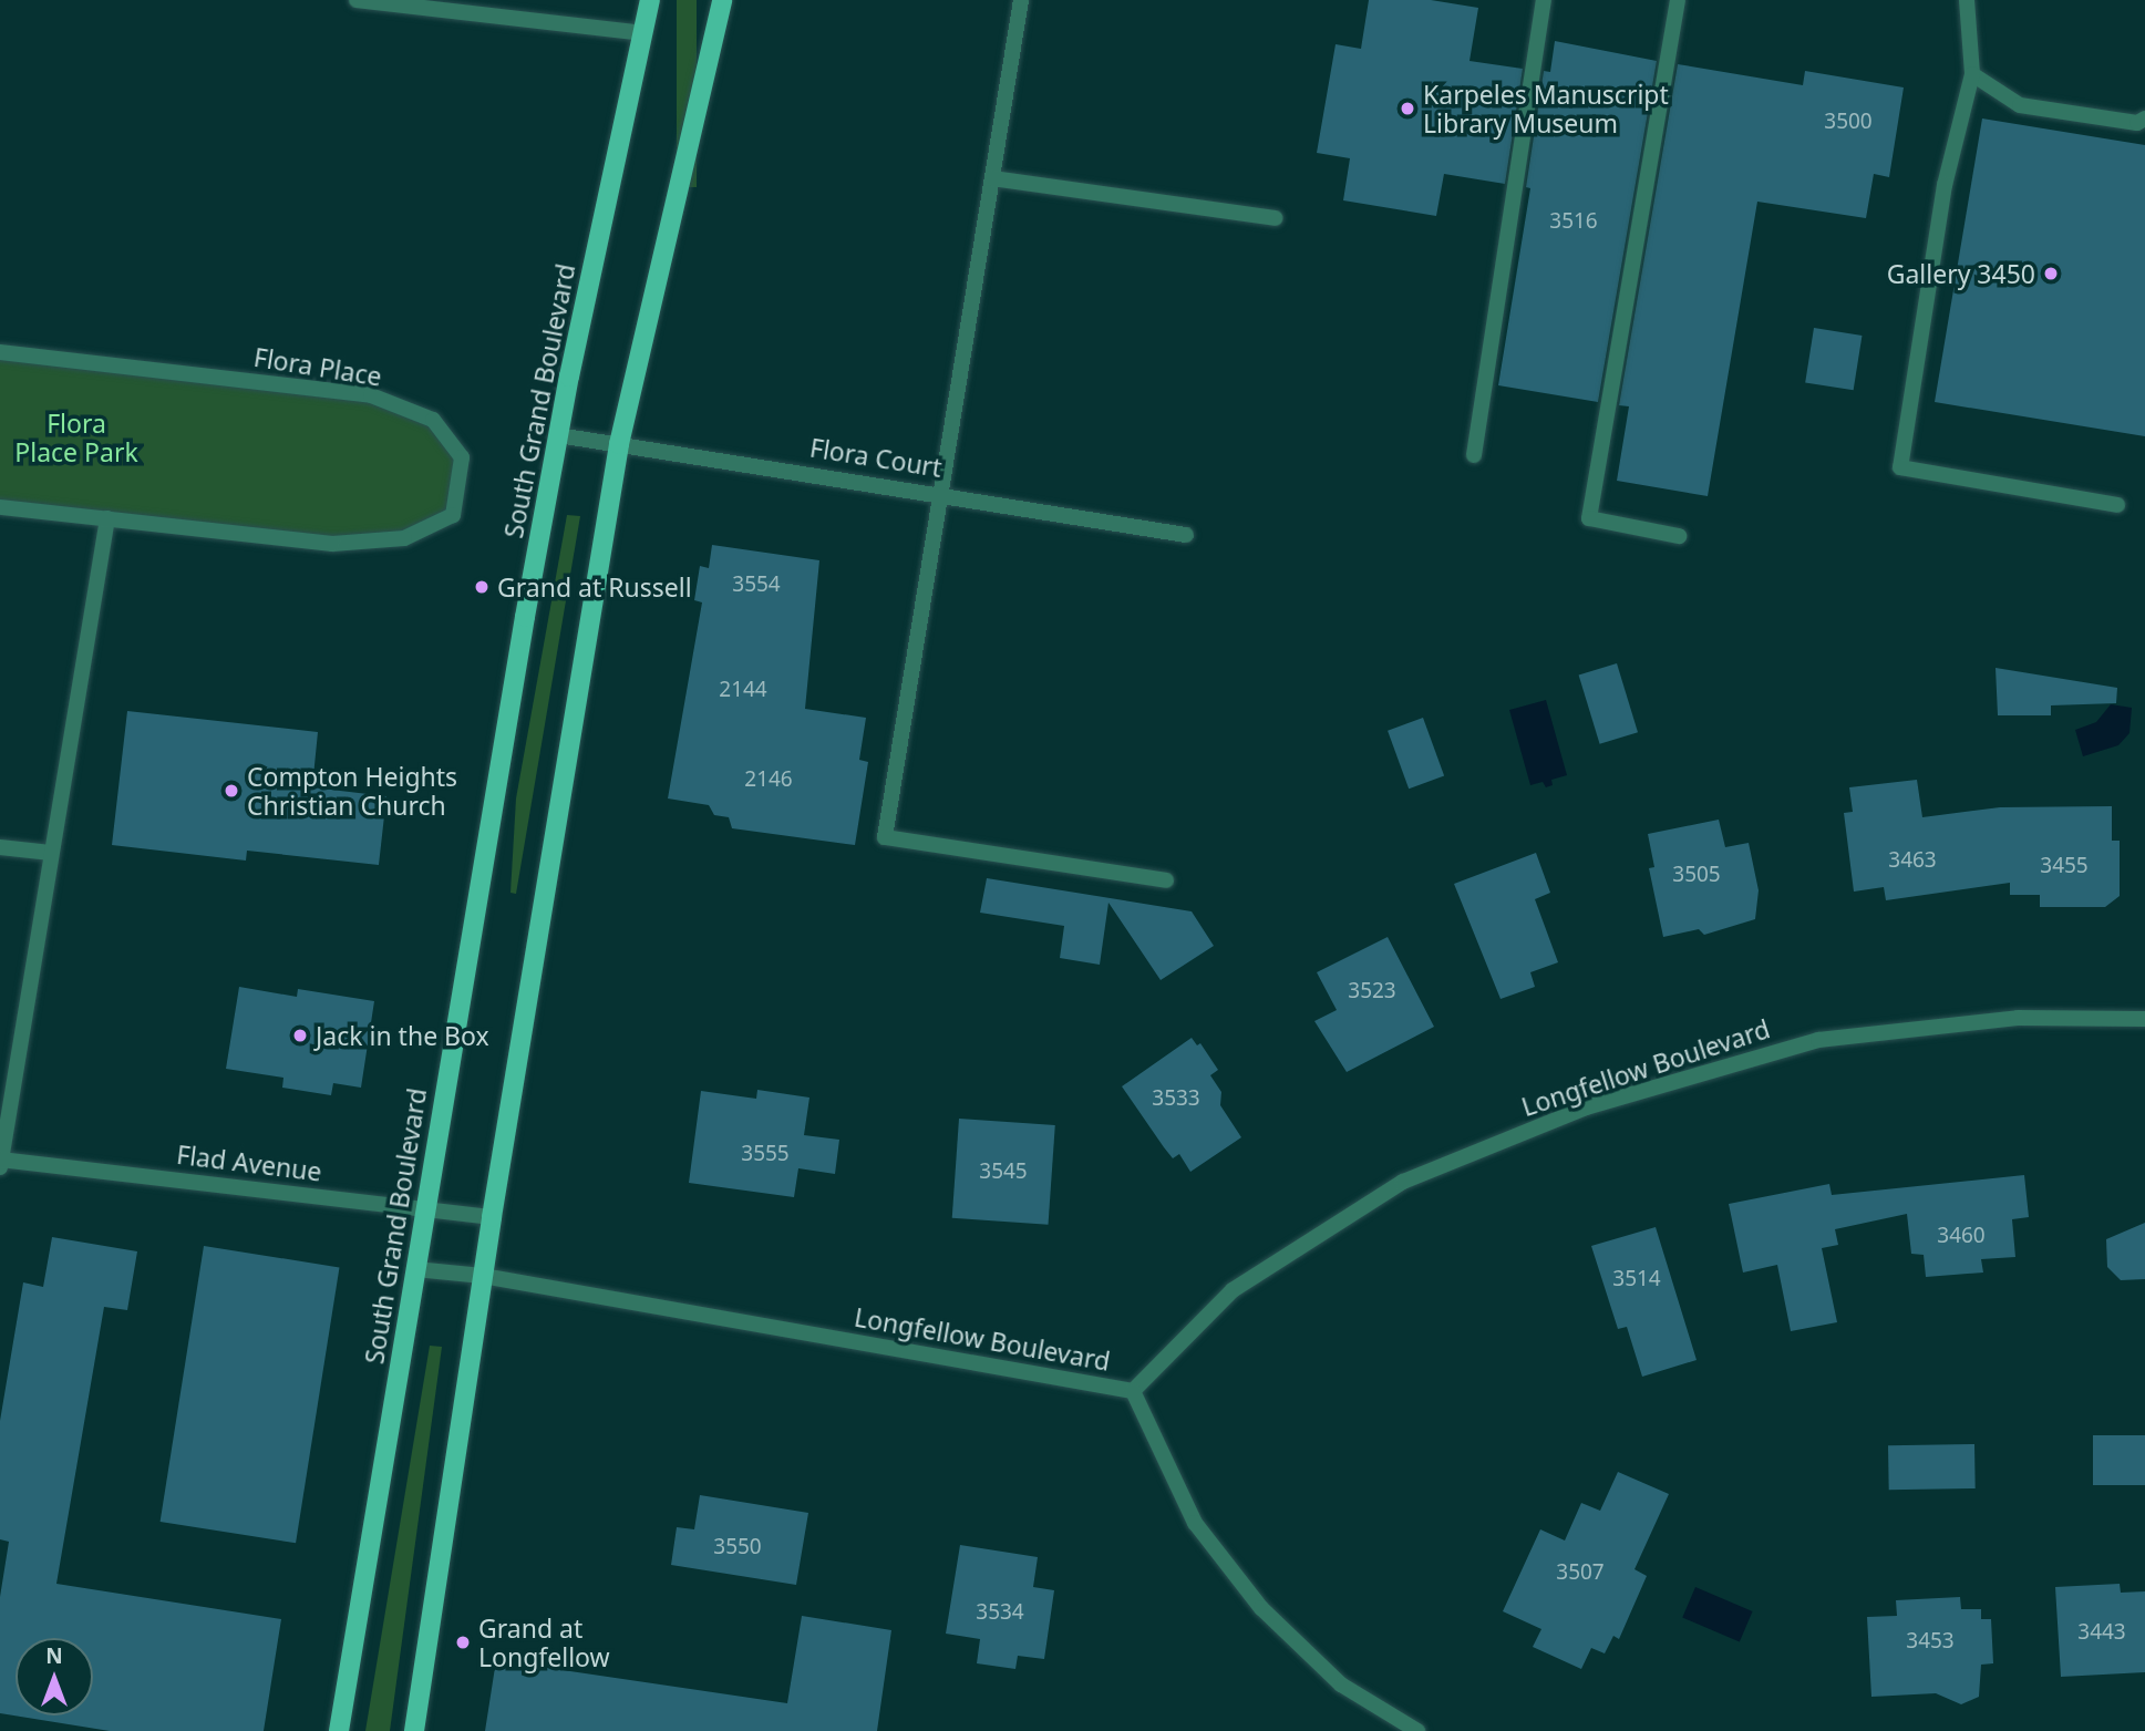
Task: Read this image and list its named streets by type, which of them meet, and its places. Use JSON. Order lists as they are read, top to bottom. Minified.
{"streets":{"main road":["South Grand Boulevard"],"street":["Flora Place","Flora Court","Longfellow Boulevard","Flad Avenue"]},"crossings":[["South Grand Boulevard","Flora Court"],["South Grand Boulevard","Longfellow Boulevard"],["South Grand Boulevard","Flad Avenue"]],"parks":["Flora Place Park"],"places":["Karpeles Manuscript Library Museum","Gallery 3450","Grand at Russell","Compton Heights Christian Church","Jack in the Box","Grand at Longfellow"],"house_numbers":["3500","3516","3554","2144","2146","3463","3455","3505","3523","3533","3555","3545","3460","3514","3550","3507","3534","3443","3453"],"north":"top"}
